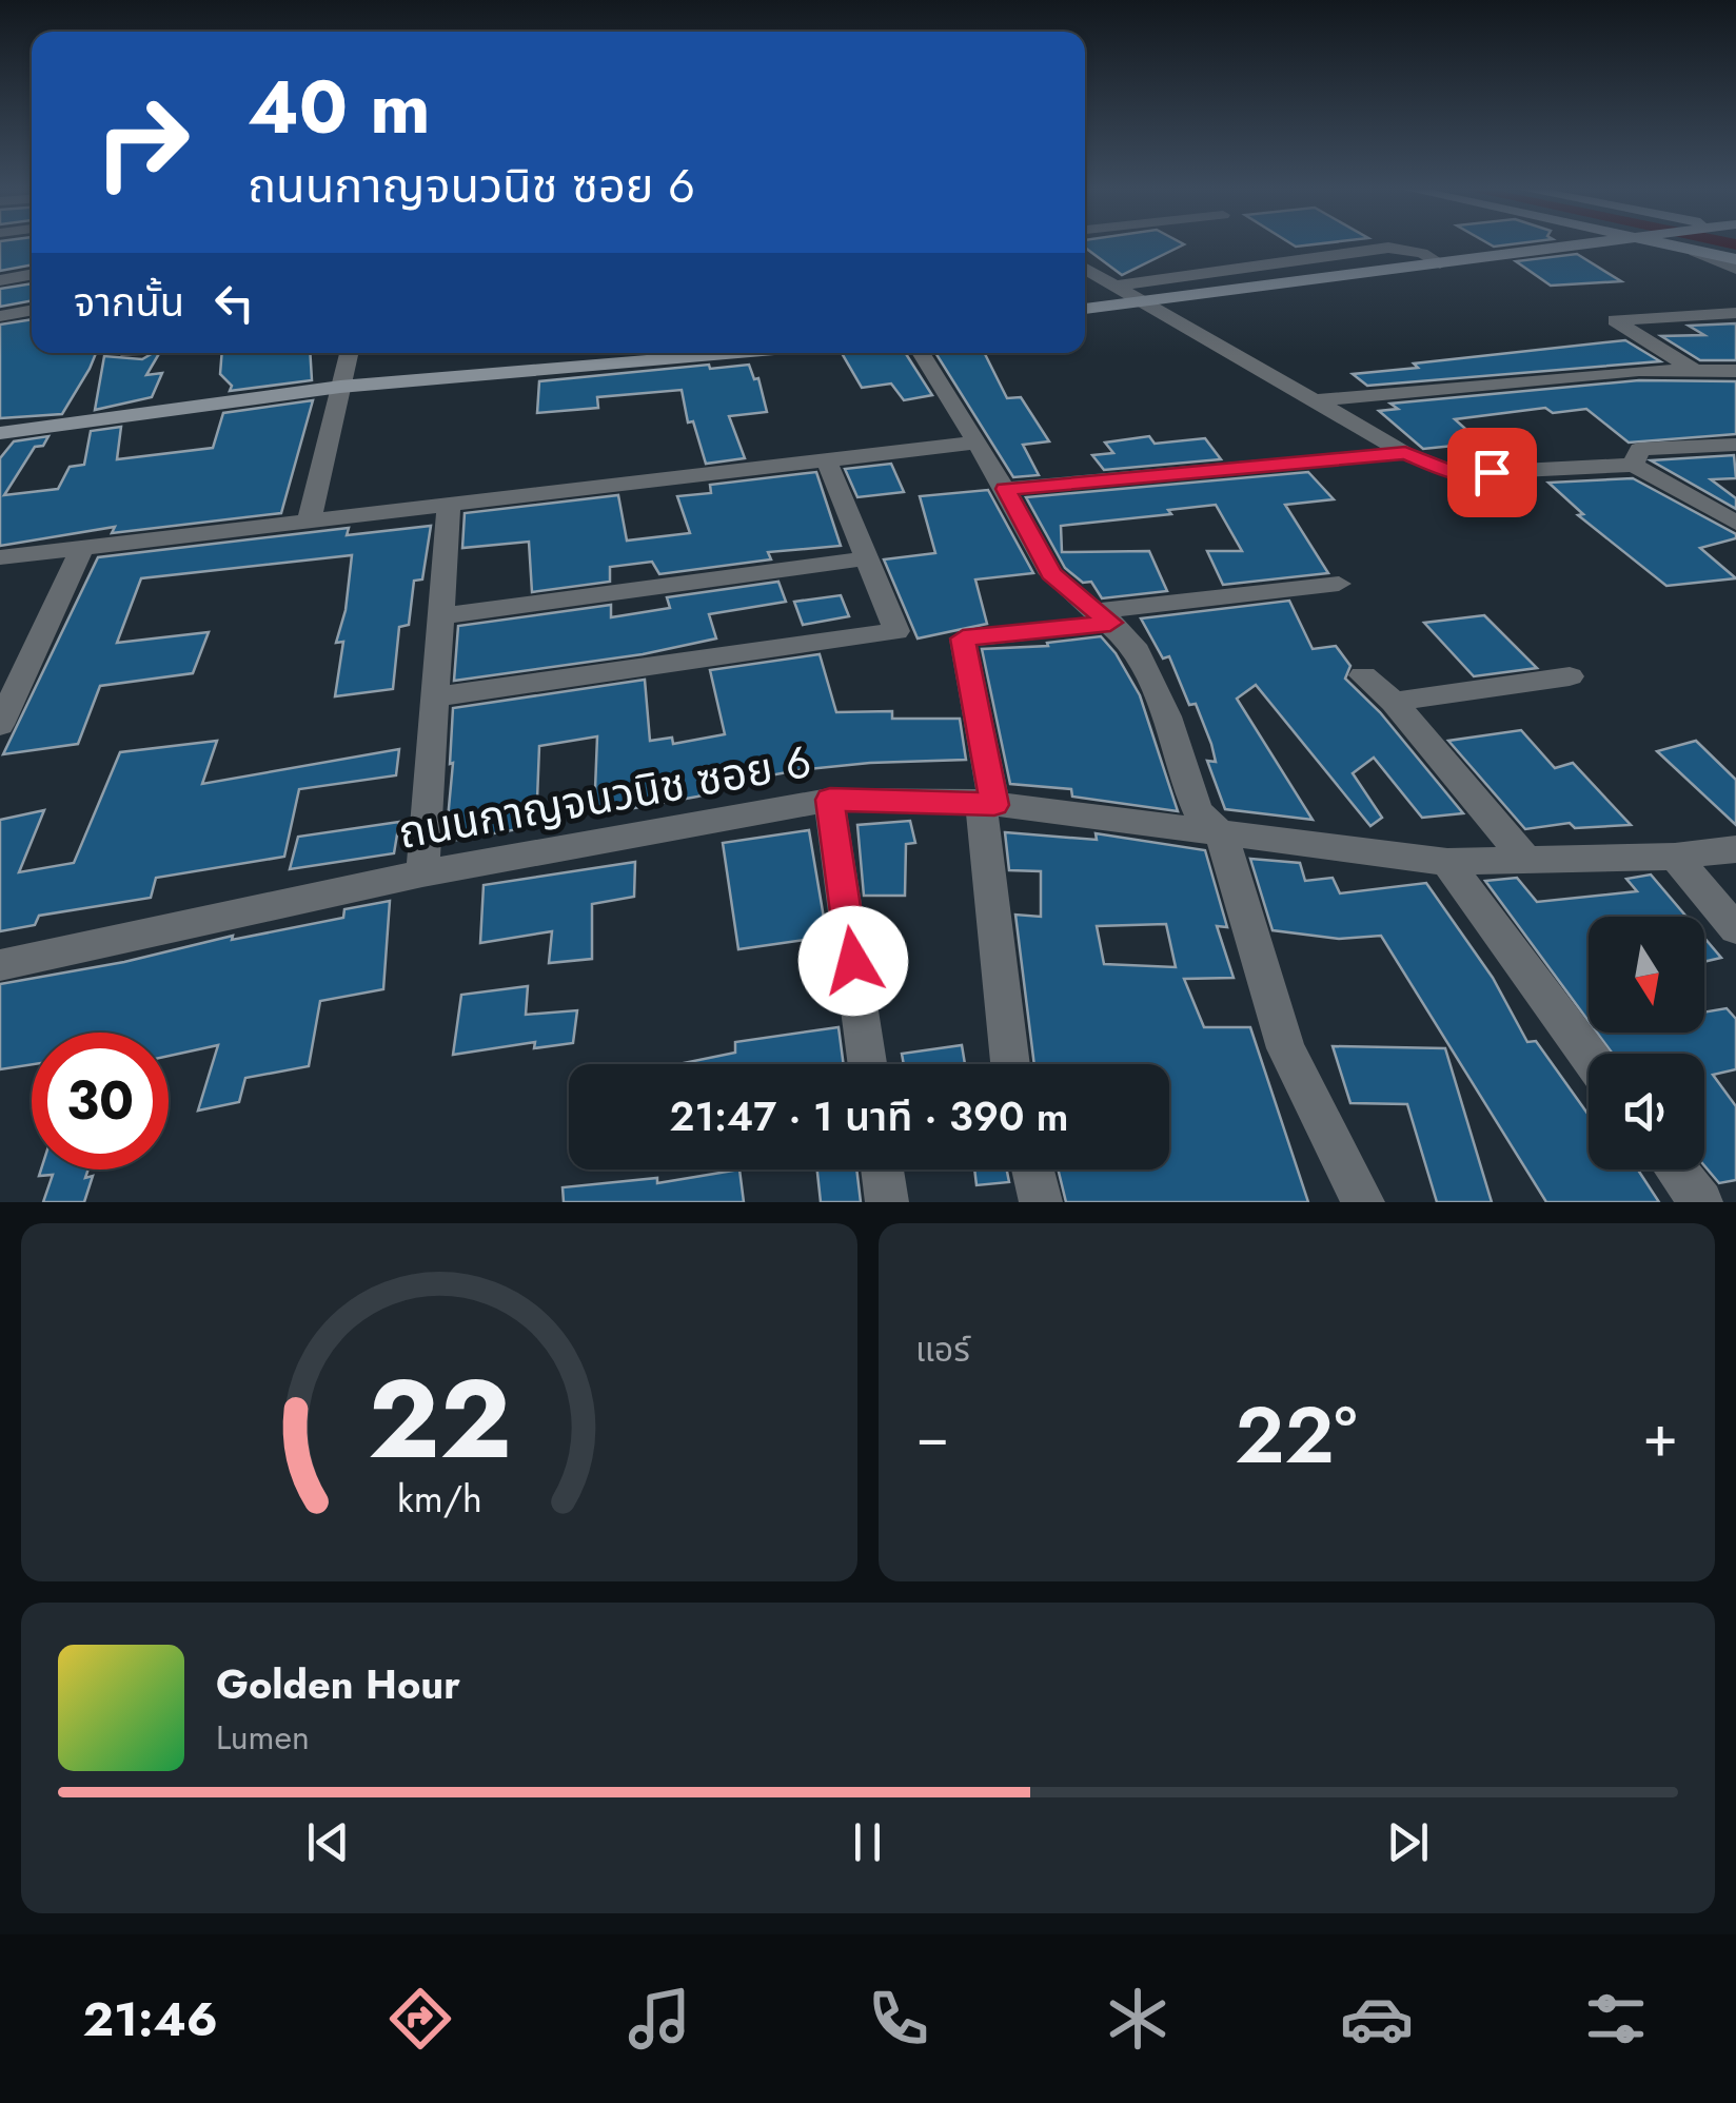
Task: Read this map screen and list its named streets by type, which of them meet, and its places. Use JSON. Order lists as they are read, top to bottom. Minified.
{"streets":{"street":["ถนนกาญจนวนิช ซอย 6"]},"north":"bottom","page":{"turn":["40 m","ถนนกาญจนวนิช ซอย 6"],"then":"จากนั้น","limit":"30","trip":"21:47 · 1 นาที · 390 m","tile":"แอร์","heat":["−","22°","+"],"song":["Golden Hour","Lumen"],"tabs":"21:46","gauge":["22","km/h"]}}
